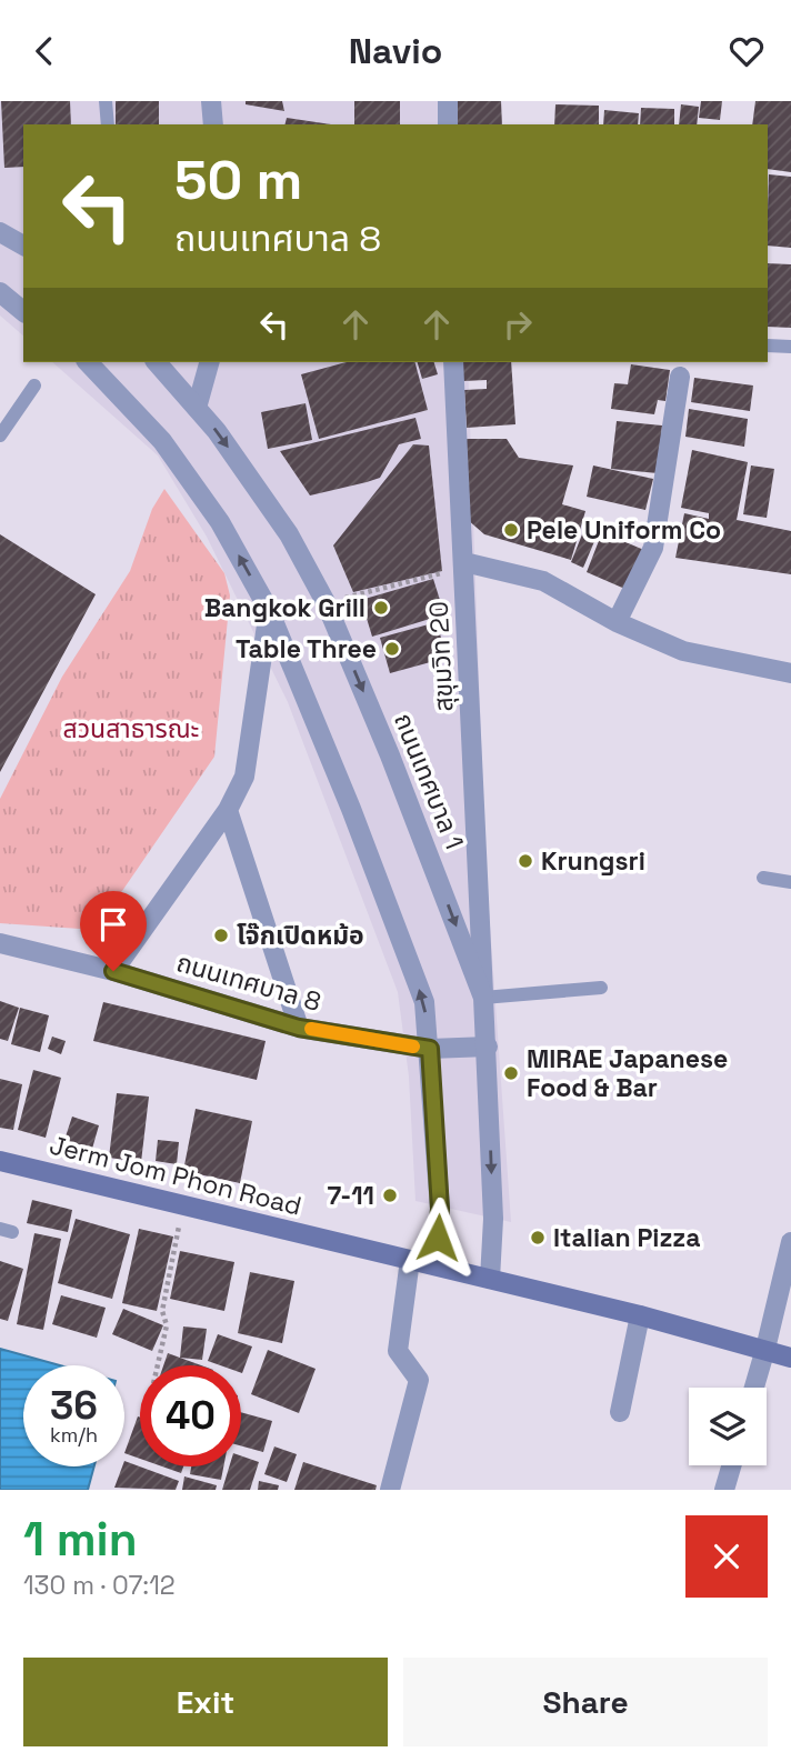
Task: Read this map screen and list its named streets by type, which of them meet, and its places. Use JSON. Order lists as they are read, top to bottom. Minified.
{"streets":{"main road":["Jerm Jom Phon Road"],"street":["สุขุมวิท 20","ถนนเทศบาล 1","ถนนเทศบาล 8"]},"crossings":[["สุขุมวิท 20","ถนนเทศบาล 1"],["ถนนเทศบาล 1","ถนนเทศบาล 8"],["ถนนเทศบาล 1","Jerm Jom Phon Road"]],"parks":["สวนสาธารณะ"],"places":["Pele Uniform Co","Bangkok Grill","Table Three","Krungsri","โจ๊กเปิดหม้อ","MIRAE Japanese Food & Bar","7-11","Italian Pizza"],"page":{"header":"Navio","turn":["50 m","ถนนเทศบาล 8"],"speed":"36 km/h","limit":"40","heading":["1 min","130 m · 07:12"],"buttons":["Exit","Share"]}}
